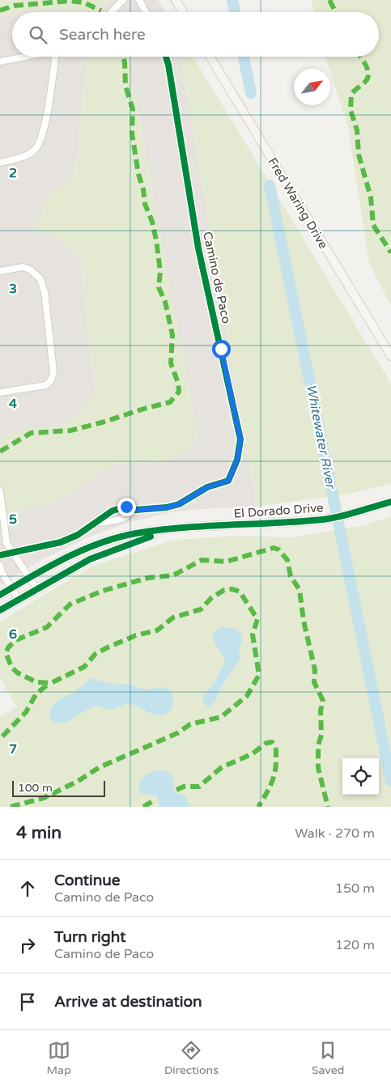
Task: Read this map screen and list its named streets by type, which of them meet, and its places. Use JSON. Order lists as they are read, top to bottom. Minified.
{"streets":{"main road":["Fred Waring Drive","El Dorado Drive"],"street":["Camino de Paco"]},"water":["Whitewater River"],"scale_bar":"100 m","north":"top right","page":{"search":"Search here","scale":"100 m","heading":["4 min","Walk · 270 m"],"list":[["Continue","Camino de Paco","150 m"],["Turn right","Camino de Paco","120 m"],"Arrive at destination"],"nav":["Map","Directions","Saved"]},"grid":{"rows":["2","3","4","5","6","7"]}}
